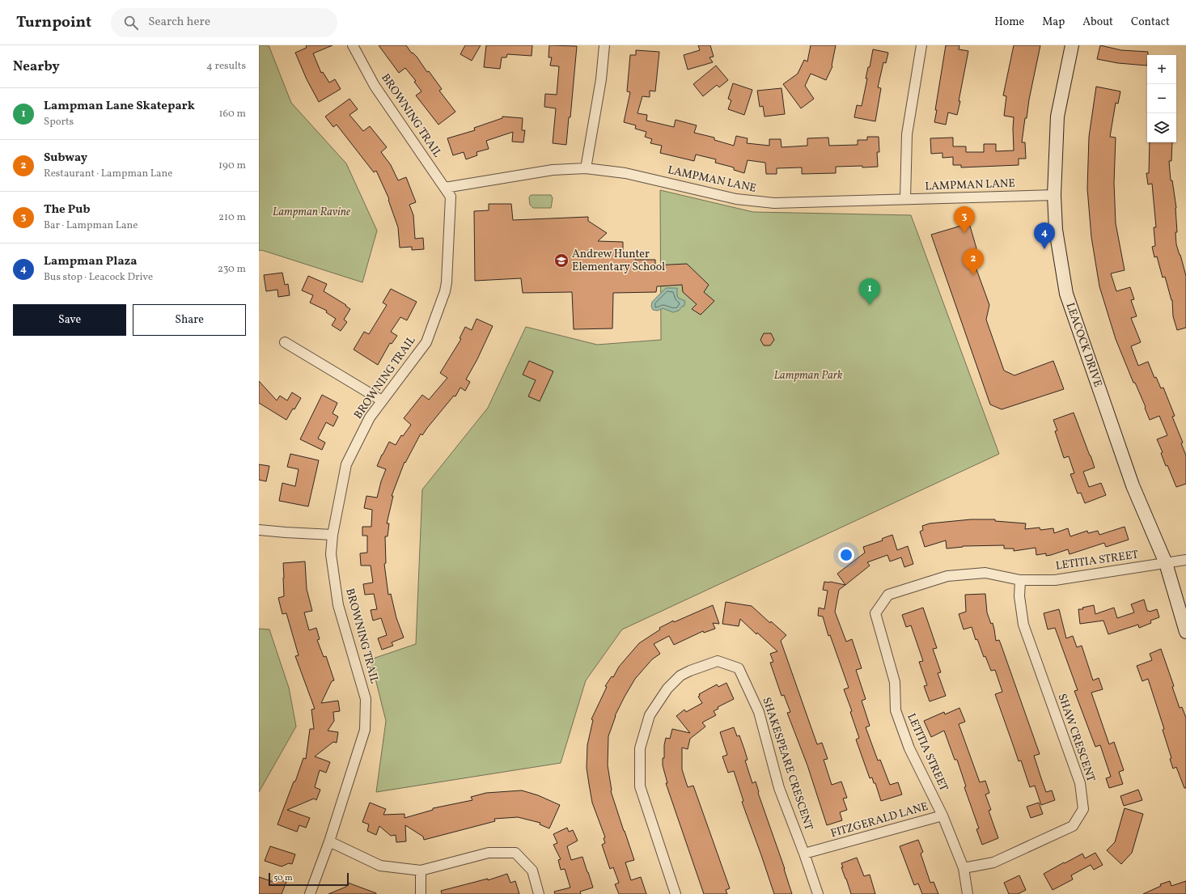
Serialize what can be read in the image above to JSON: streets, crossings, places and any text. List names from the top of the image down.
{
  "streets": {
    "street": [
      "BROWNING TRAIL",
      "LAMPMAN LANE",
      "LEACOCK DRIVE",
      "LETITIA STREET",
      "SHAW CRESCENT",
      "SHAKESPEARE CRESCENT",
      "FITZGERALD LANE"
    ]
  },
  "crossings": [
    ["BROWNING TRAIL", "LAMPMAN LANE"],
    ["LAMPMAN LANE", "LEACOCK DRIVE"],
    ["LEACOCK DRIVE", "LETITIA STREET"],
    ["LETITIA STREET", "SHAW CRESCENT"],
    ["LETITIA STREET", "FITZGERALD LANE"],
    ["SHAKESPEARE CRESCENT", "FITZGERALD LANE"]
  ],
  "parks": ["Lampman Ravine", "Lampman Park"],
  "places": {
    "school or university": ["Andrew Hunter Elementary School"]
  },
  "scale_bar": "50 m",
  "page": {
    "header": "Turnpoint",
    "search": "Search here",
    "nav": [
      "Home",
      "Map",
      "About",
      "Contact"
    ],
    "heading": ["Nearby", "4 results"],
    "map_buttons": ["+", "−"],
    "list": [
      {
        "mark": "1",
        "name": "Lampman Lane Skatepark",
        "note": "Sports",
        "value": "160 m"
      },
      {
        "mark": "2",
        "name": "Subway",
        "note": "Restaurant · Lampman Lane",
        "value": "190 m"
      },
      {
        "mark": "3",
        "name": "The Pub",
        "note": "Bar · Lampman Lane",
        "value": "210 m"
      },
      {
        "mark": "4",
        "name": "Lampman Plaza",
        "note": "Bus stop · Leacock Drive",
        "value": "230 m"
      }
    ],
    "pins": [
      "3",
      "4",
      "2",
      "1"
    ],
    "buttons": ["Save", "Share"],
    "scale": "50 m"
  }
}
